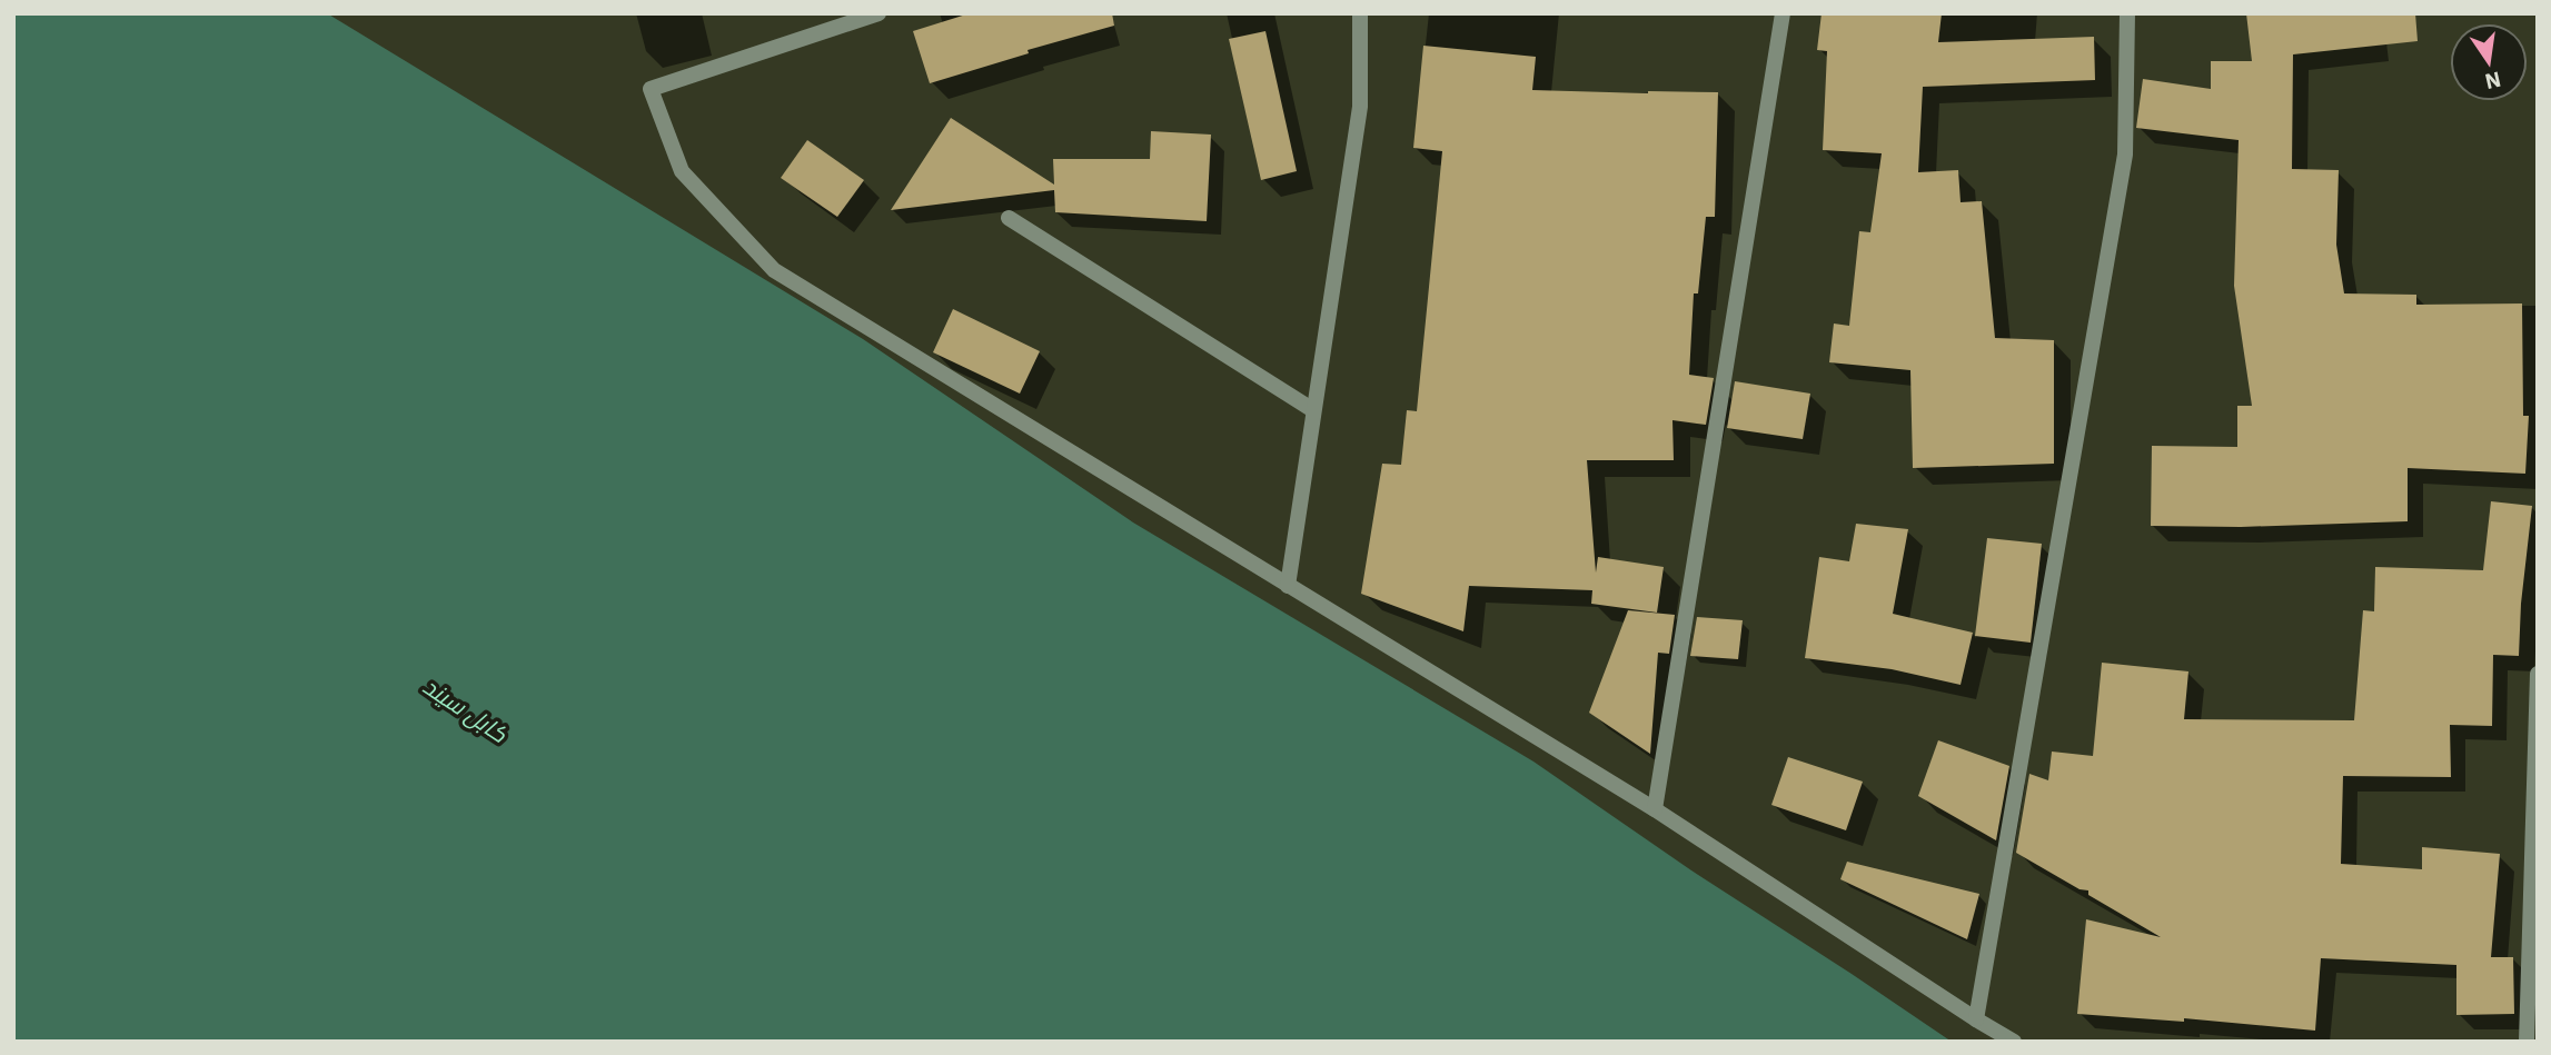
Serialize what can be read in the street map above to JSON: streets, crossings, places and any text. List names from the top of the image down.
{
  "water": ["کابل سيند"],
  "north": "bottom"
}
